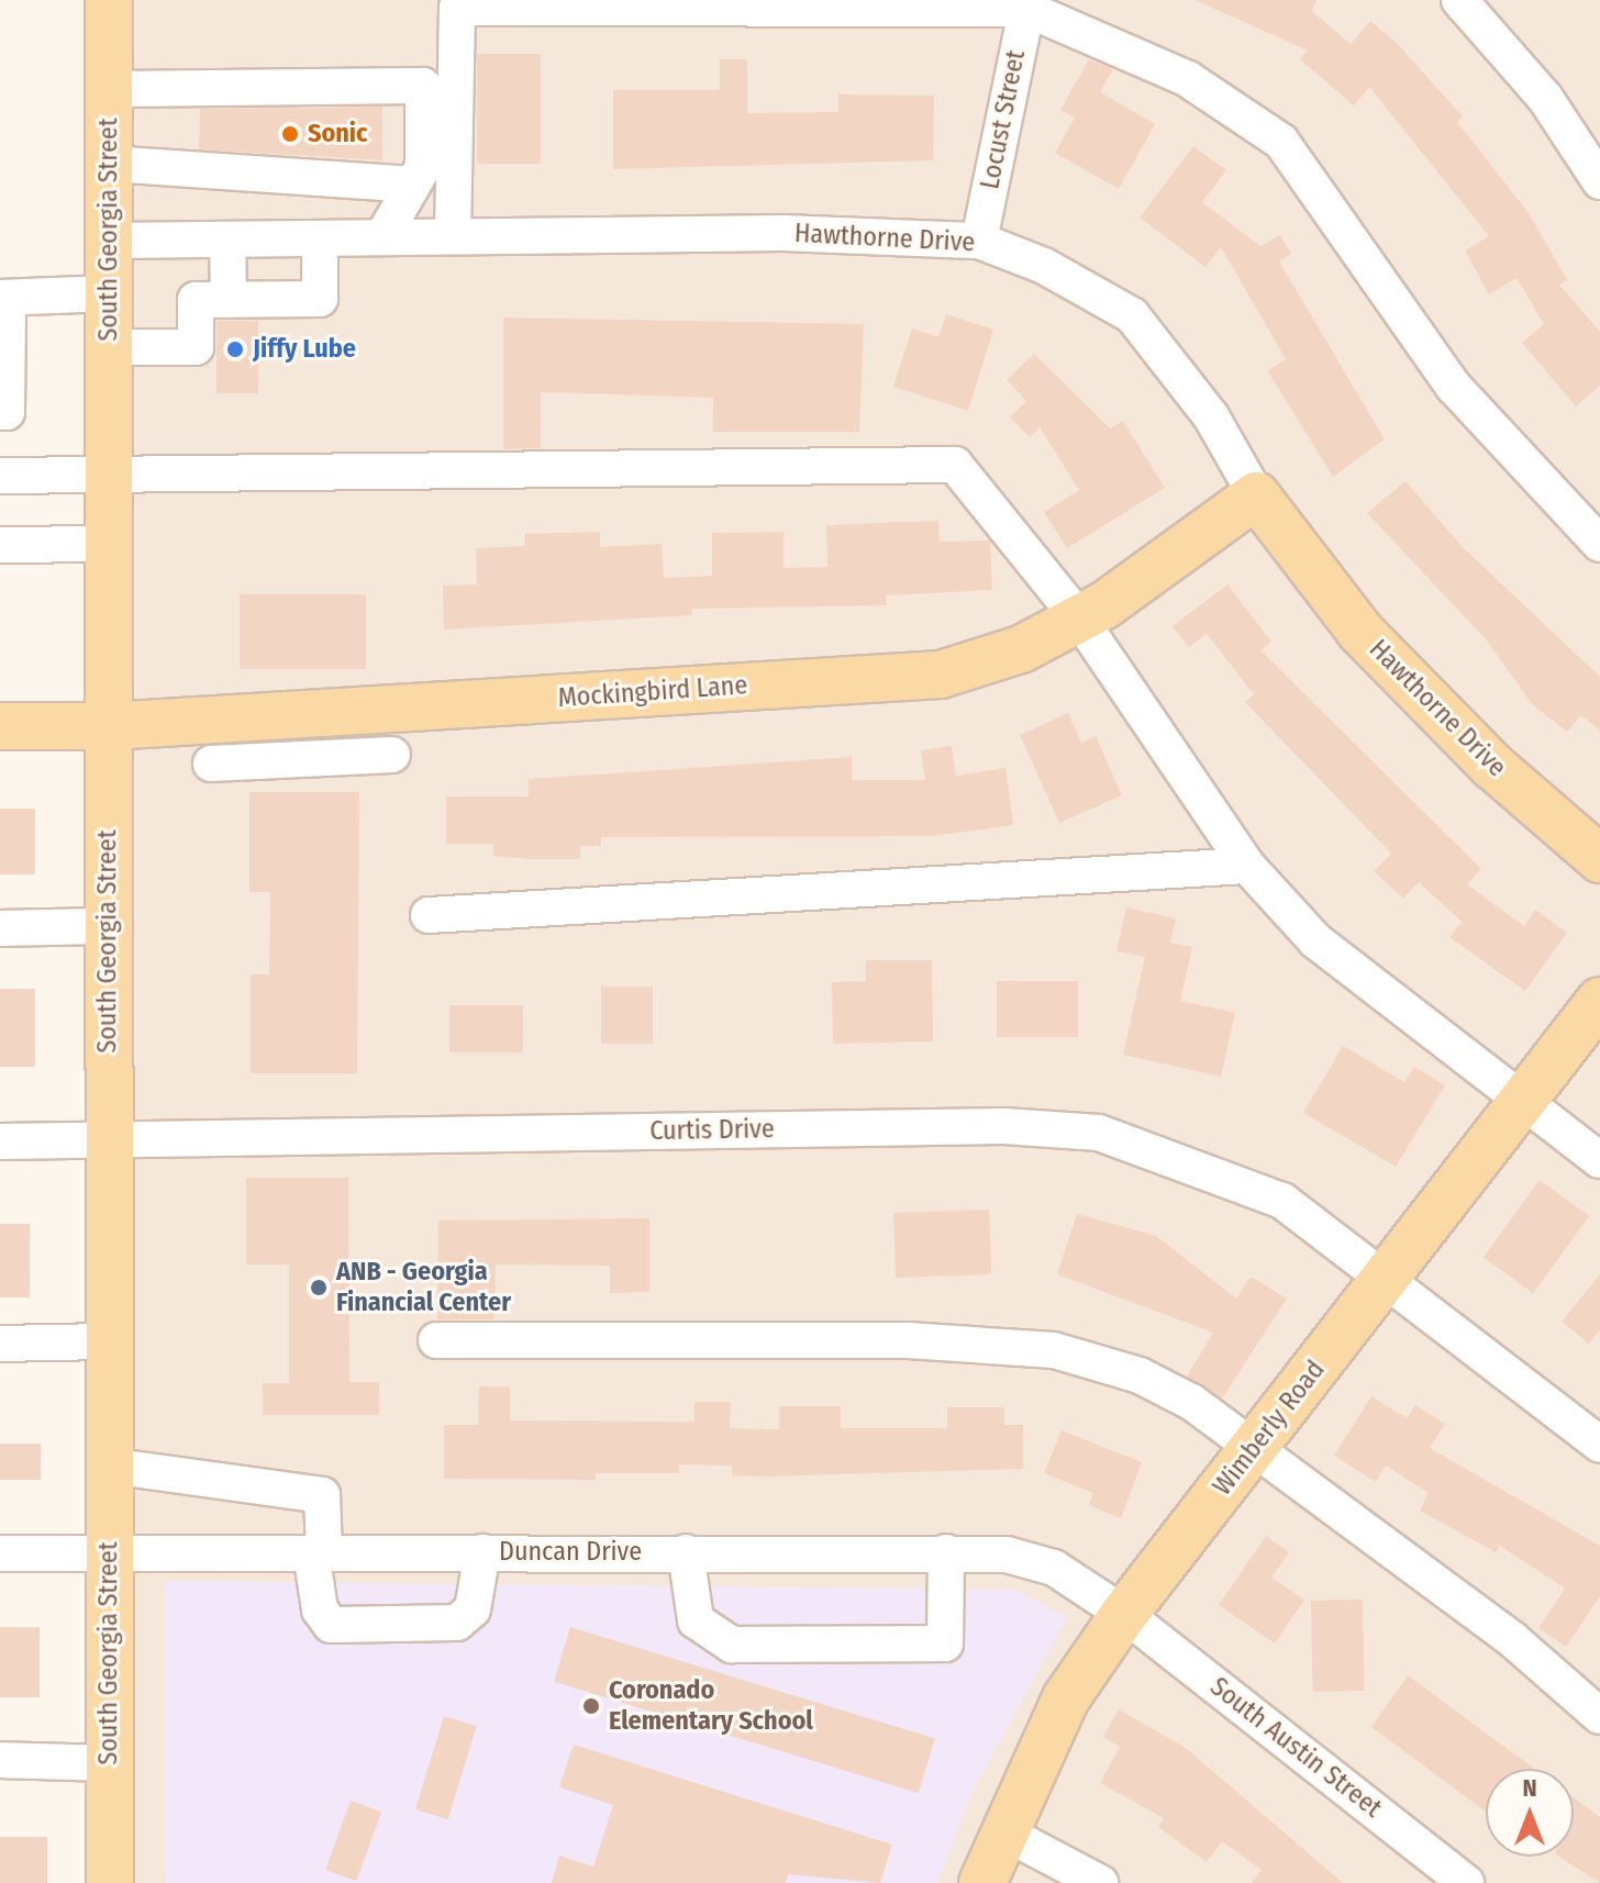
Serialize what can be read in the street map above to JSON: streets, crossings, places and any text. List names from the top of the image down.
{
  "streets": {
    "main road": [
      "South Georgia Street",
      "Hawthorne Drive",
      "Mockingbird Lane",
      "Wimberly Road"
    ],
    "street": [
      "Locust Street",
      "Curtis Drive",
      "Duncan Drive",
      "South Austin Street"
    ]
  },
  "crossings": [
    ["Locust Street", "Hawthorne Drive"],
    ["South Georgia Street", "Hawthorne Drive"],
    ["South Georgia Street", "Mockingbird Lane"],
    ["South Georgia Street", "Curtis Drive"],
    ["South Georgia Street", "Duncan Drive"],
    ["Hawthorne Drive", "Mockingbird Lane"],
    ["Curtis Drive", "Wimberly Road"],
    ["Wimberly Road", "Duncan Drive"],
    ["Wimberly Road", "South Austin Street"],
    ["Duncan Drive", "South Austin Street"]
  ],
  "places": [
    "Sonic",
    "Jiffy Lube",
    "ANB - Georgia Financial Center",
    "Coronado Elementary School"
  ],
  "north": "top"
}
